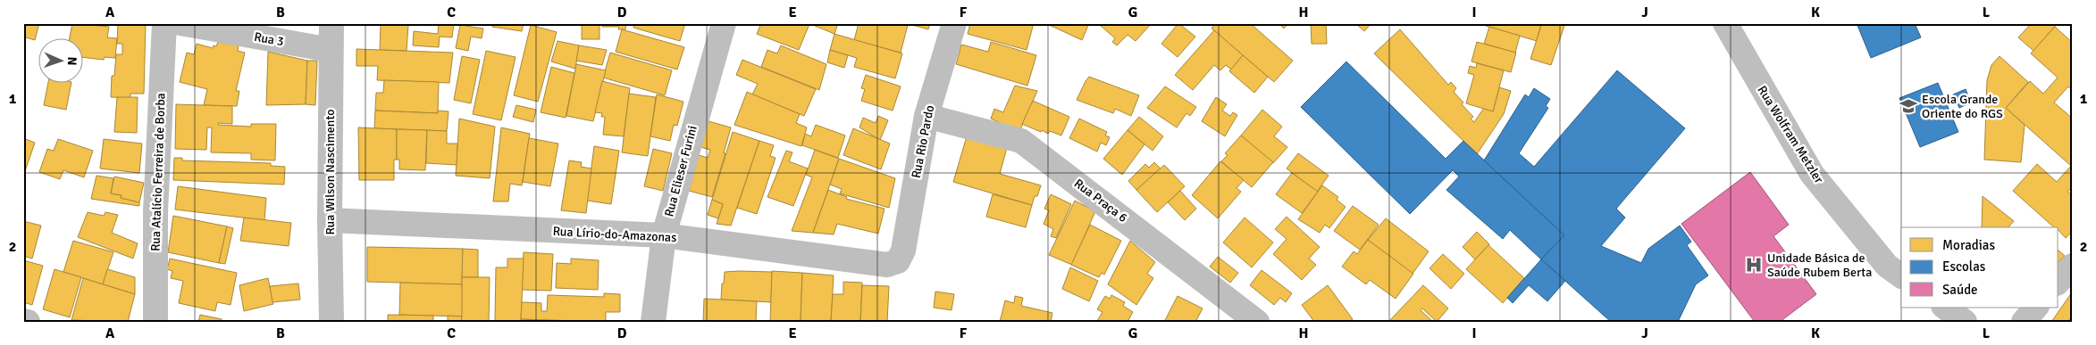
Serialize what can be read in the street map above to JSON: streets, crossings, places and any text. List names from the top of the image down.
{
  "streets": {
    "street": [
      "Rua 3",
      "Rua Wolfram Metzler",
      "Rua Rio Pardo",
      "Rua Elieser Furini",
      "Rua Atalício Ferreira de Borba",
      "Rua Wilson Nascimento",
      "Rua Praça 6",
      "Rua Lírio-do-Amazonas"
    ]
  },
  "crossings": [
    ["Rua 3", "Rua Wilson Nascimento"],
    ["Rua Rio Pardo", "Rua Praça 6"],
    ["Rua Rio Pardo", "Rua Lírio-do-Amazonas"],
    ["Rua Elieser Furini", "Rua Lírio-do-Amazonas"],
    ["Rua Wilson Nascimento", "Rua Lírio-do-Amazonas"]
  ],
  "places": {
    "school or university": ["Escola Grande Oriente do RGS"],
    "hospital": ["Unidade Básica de Saúde Rubem Berta"]
  },
  "legend": ["Moradias", "Escolas", "Saúde"],
  "north": "right",
  "grid": {
    "columns": [
      "A",
      "B",
      "C",
      "D",
      "E",
      "F",
      "G",
      "H",
      "I",
      "J",
      "K",
      "L"
    ],
    "rows": ["1", "2"]
  }
}
